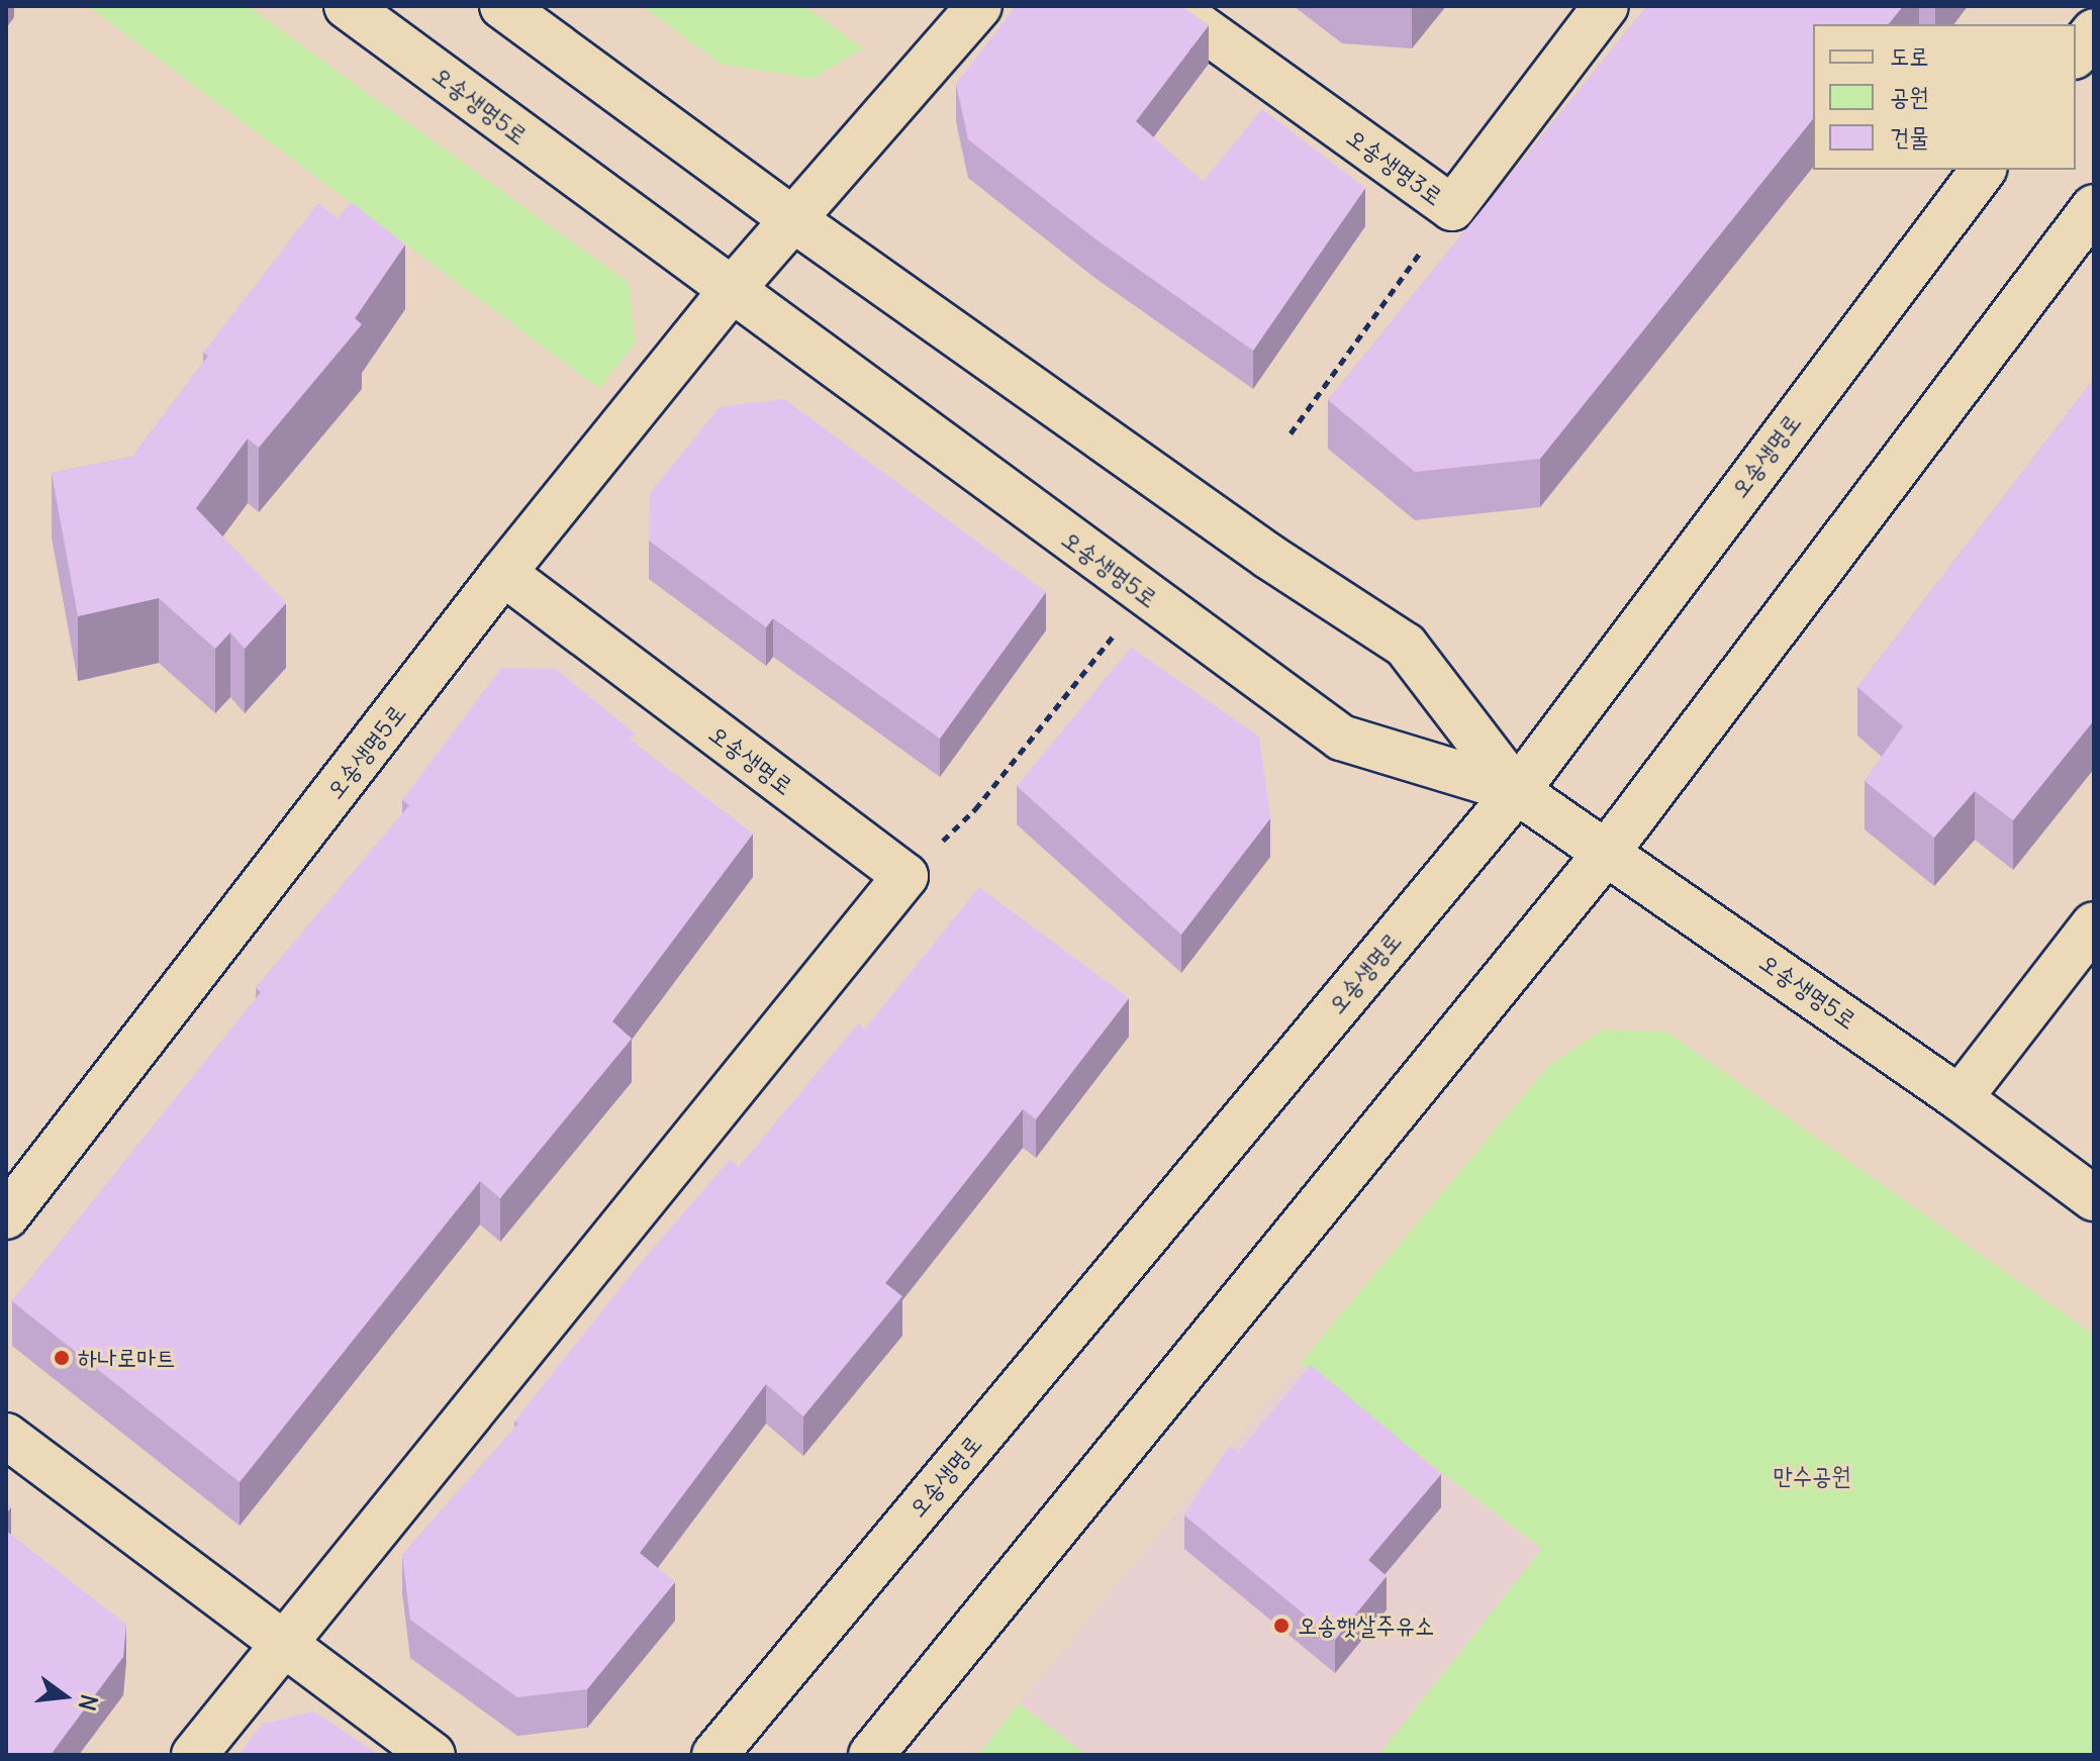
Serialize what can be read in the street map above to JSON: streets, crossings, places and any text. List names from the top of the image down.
{
  "streets": {
    "street": ["오송생명5로", "오송생명3로", "오송생명로"]
  },
  "crossings": [
    ["오송생명5로", "오송생명로"]
  ],
  "parks": ["만수공원"],
  "places": ["하나로마트", "오송햇살주유소"],
  "legend": ["도로", "공원", "건물"],
  "north": "right"
}
